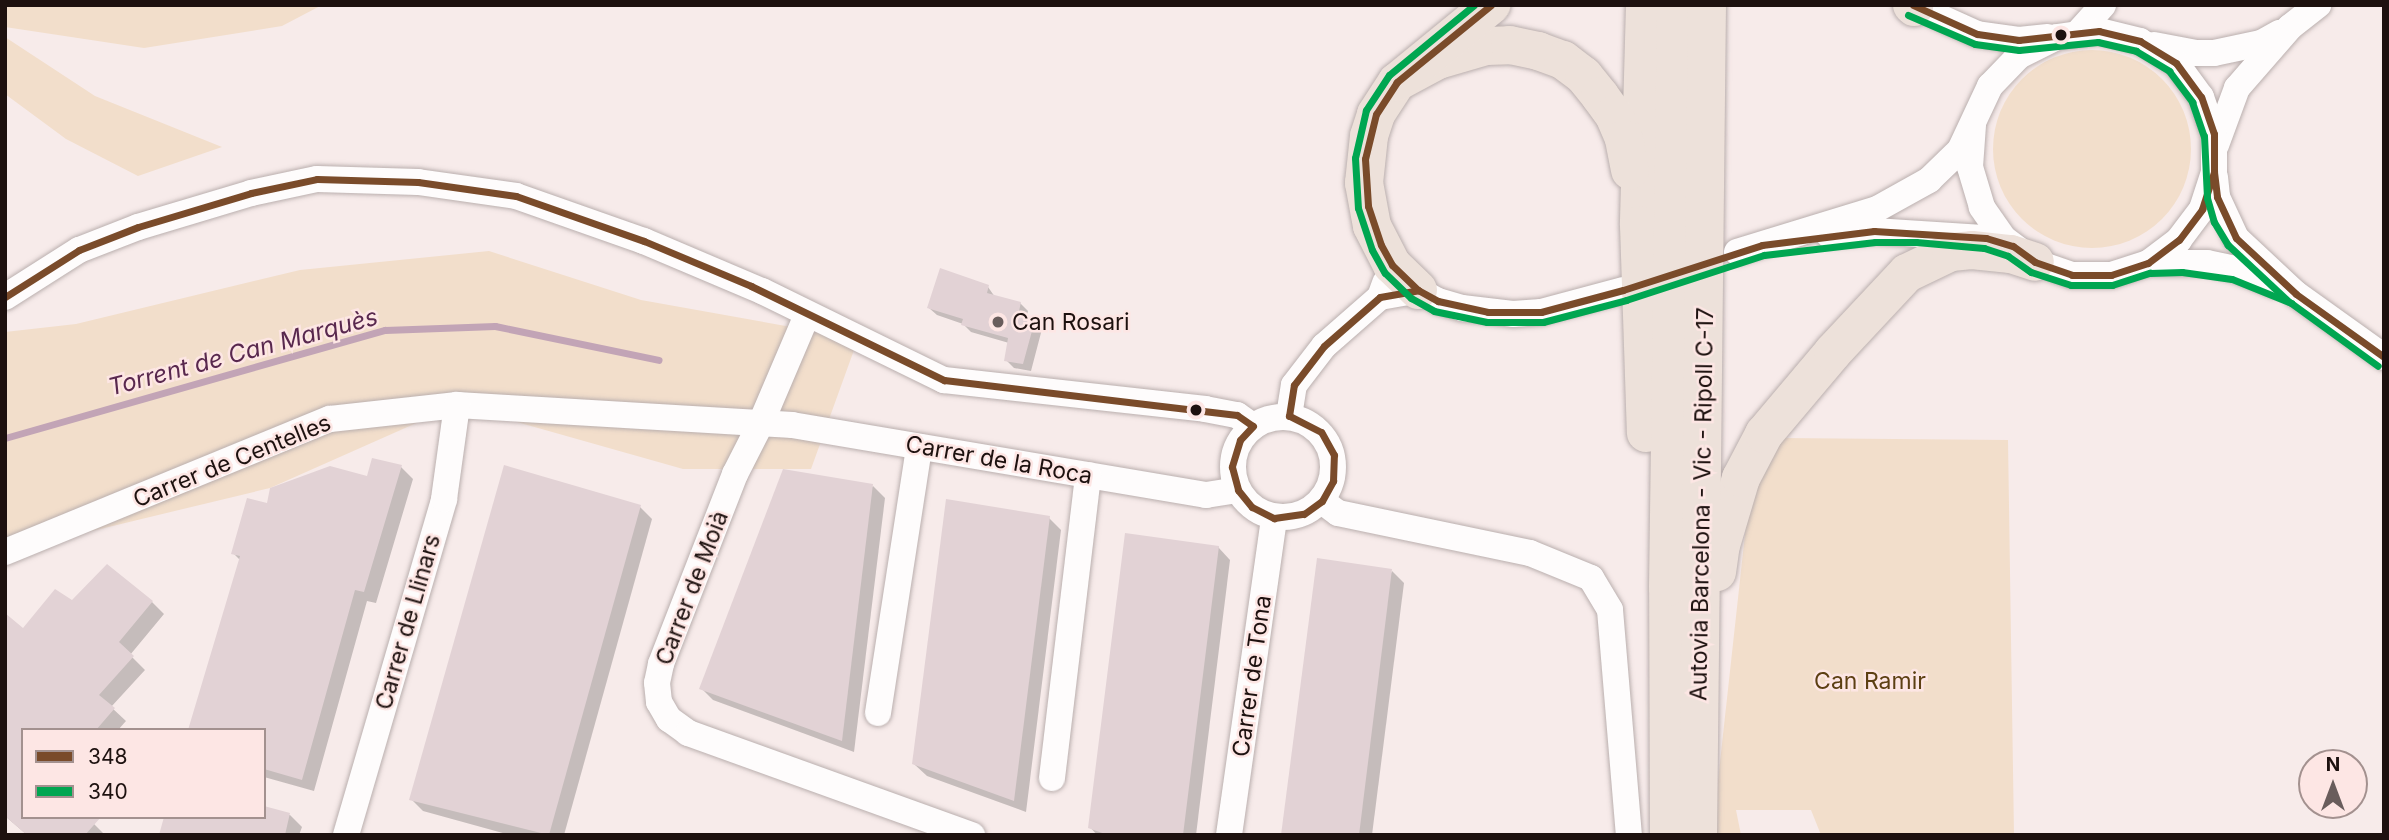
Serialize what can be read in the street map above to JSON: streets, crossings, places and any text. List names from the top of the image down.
{
  "streets": {
    "highway": ["Autovia Barcelona - Vic - Ripoll C-17"],
    "street": [
      "Carrer de la Roca",
      "Carrer de Centelles",
      "Carrer de Moià",
      "Carrer de Llinars",
      "Carrer de Tona"
    ]
  },
  "crossings": [
    ["Carrer de la Roca", "Carrer de Centelles"],
    ["Carrer de la Roca", "Carrer de Moià"],
    ["Carrer de la Roca", "Carrer de Tona"],
    ["Carrer de Centelles", "Carrer de Moià"],
    ["Carrer de Centelles", "Carrer de Llinars"]
  ],
  "water": ["Torrent de Can Marquès"],
  "parks": ["Can Ramir"],
  "places": ["Can Rosari"],
  "lines": ["transit line 348", "transit line 340"],
  "legend": ["348", "340"],
  "north": "top"
}
